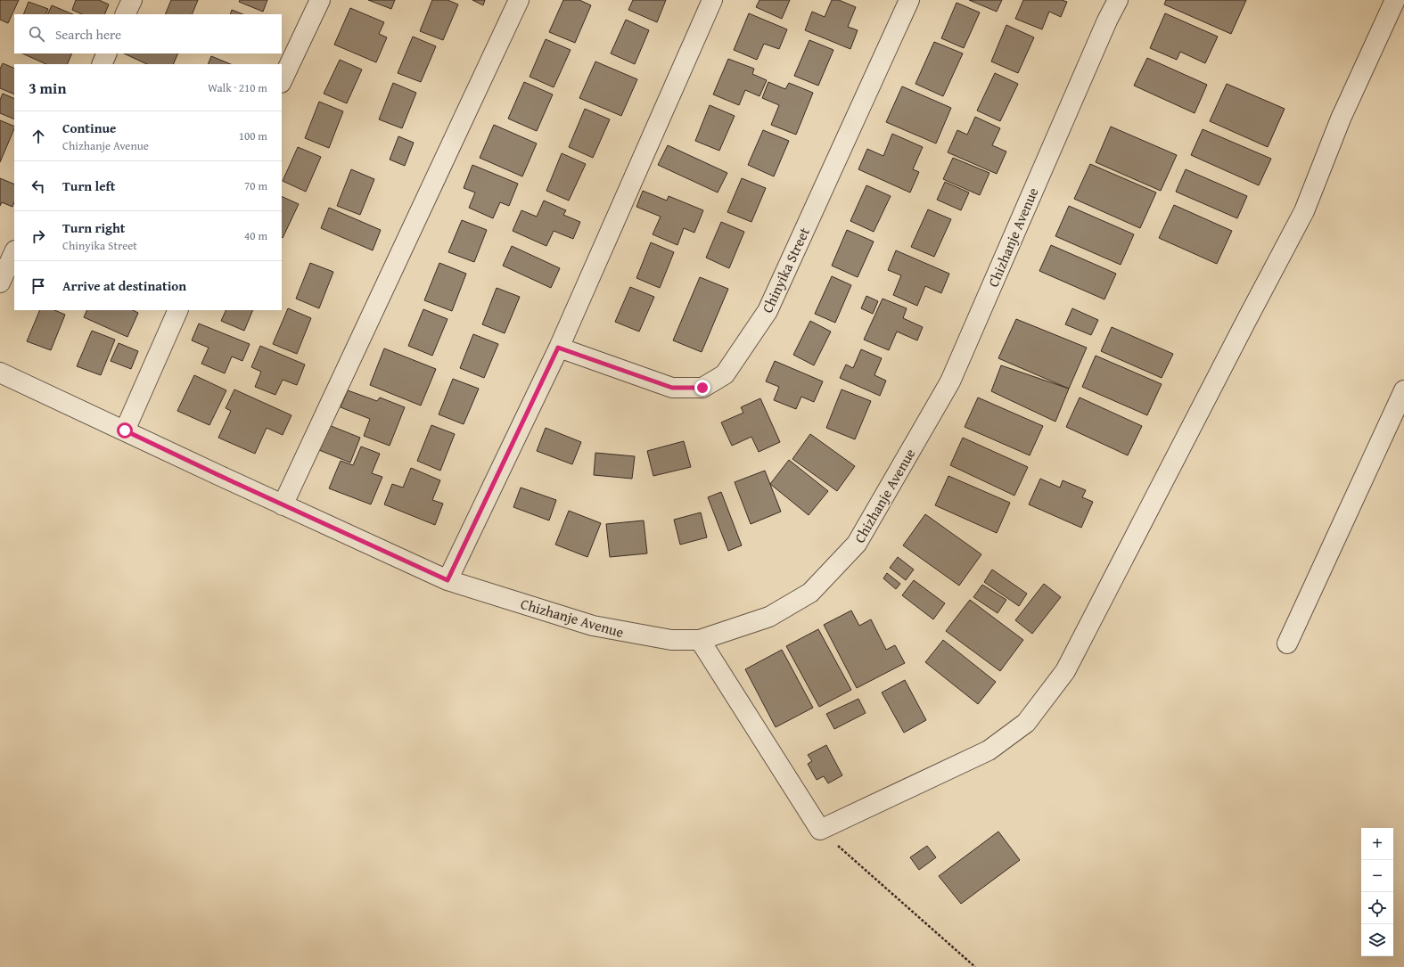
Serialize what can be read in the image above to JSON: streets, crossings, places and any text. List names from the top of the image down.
{
  "streets": {
    "street": ["Chizhanje Avenue", "Chinyika Street"]
  },
  "page": {
    "search": "Search here",
    "heading": ["3 min", "Walk · 210 m"],
    "list": [
      ["Continue", "Chizhanje Avenue", "100 m"],
      ["Turn left", "70 m"],
      ["Turn right", "Chinyika Street", "40 m"],
      "Arrive at destination"
    ],
    "map_buttons": ["+", "−"]
  }
}
